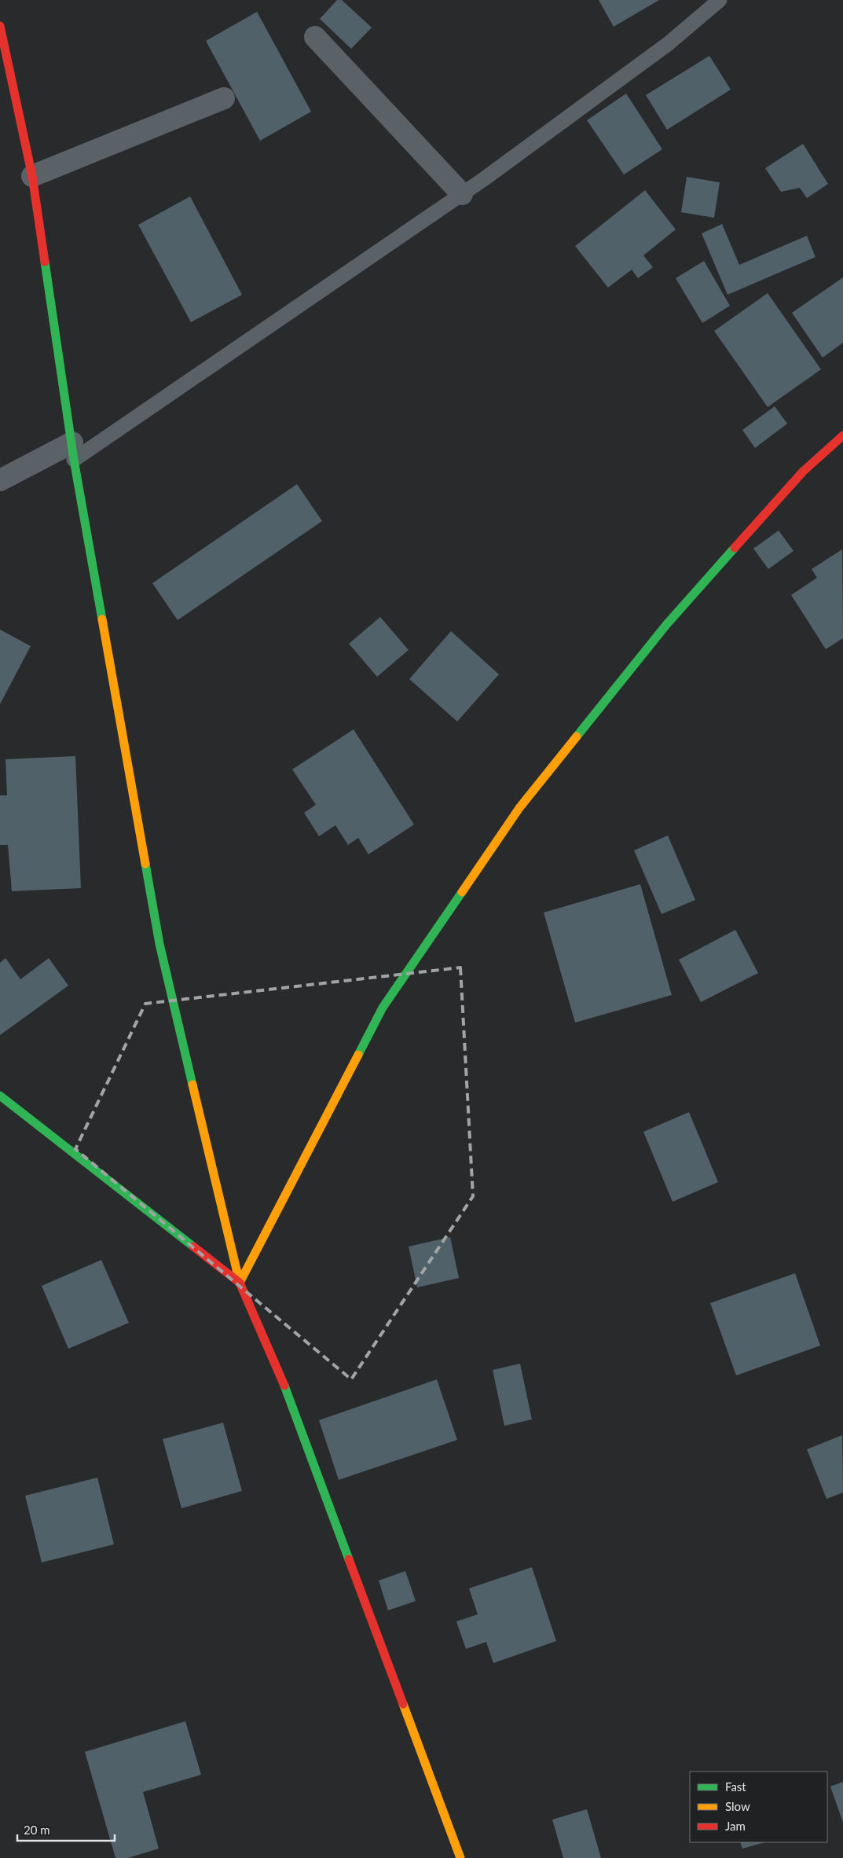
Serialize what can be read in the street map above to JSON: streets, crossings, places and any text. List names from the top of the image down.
{
  "legend": ["Fast", "Slow", "Jam"],
  "scale_bar": "20 m"
}
